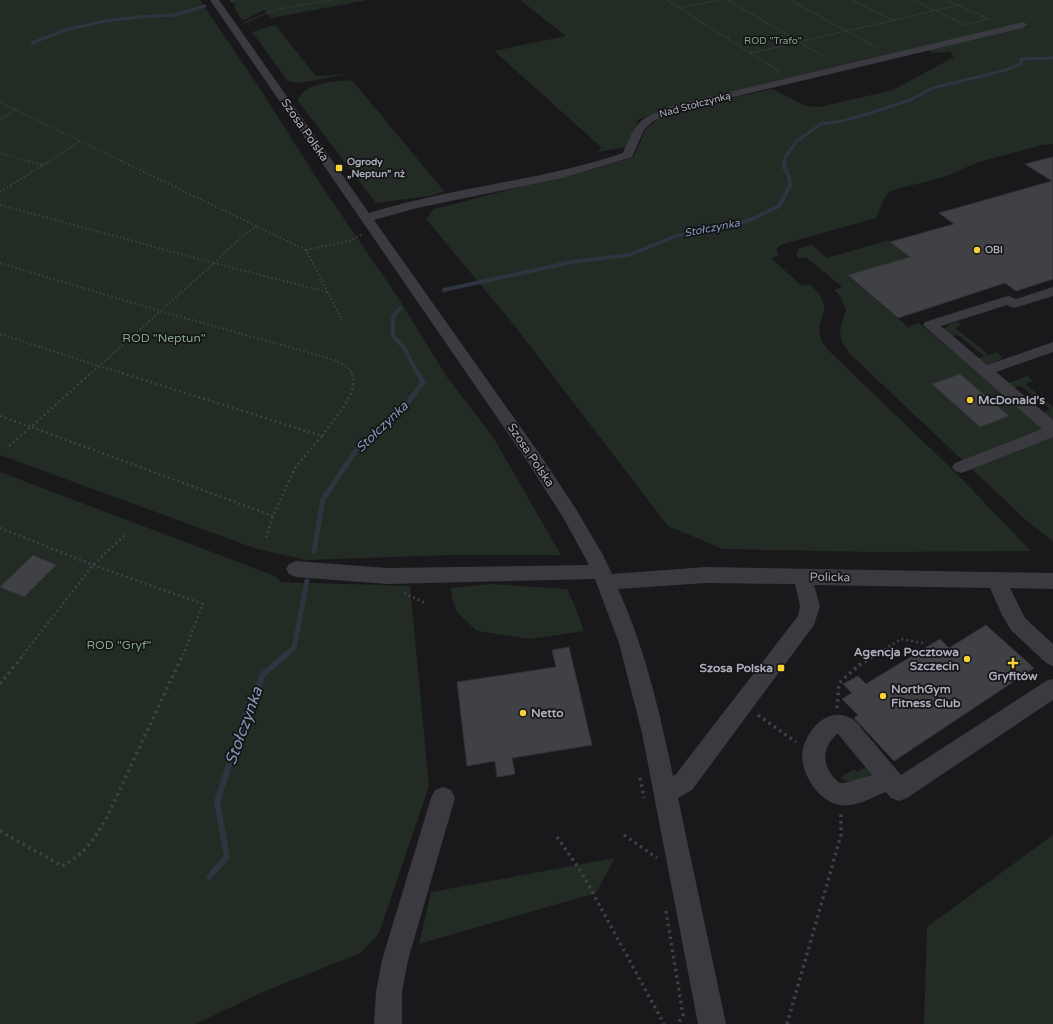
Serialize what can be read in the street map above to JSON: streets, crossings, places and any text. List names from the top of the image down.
{
  "streets": {
    "street": ["Nad Stołczynką", "Szosa Polska", "Policka"]
  },
  "crossings": [
    ["Nad Stołczynką", "Szosa Polska"],
    ["Szosa Polska", "Policka"]
  ],
  "water": ["Stołczynka"],
  "parks": ["ROD \"Trafo\"", "ROD \"Neptun\"", "ROD \"Gryf\""],
  "places": {
    "transit": ["Ogrody „Neptun” nż", "Szosa Polska"],
    "other": [
      "OBI",
      "McDonald's",
      "Agencja Pocztowa Szczecin",
      "NorthGym Fitness Club",
      "Netto"
    ],
    "health": ["Gryfitów"]
  }
}
